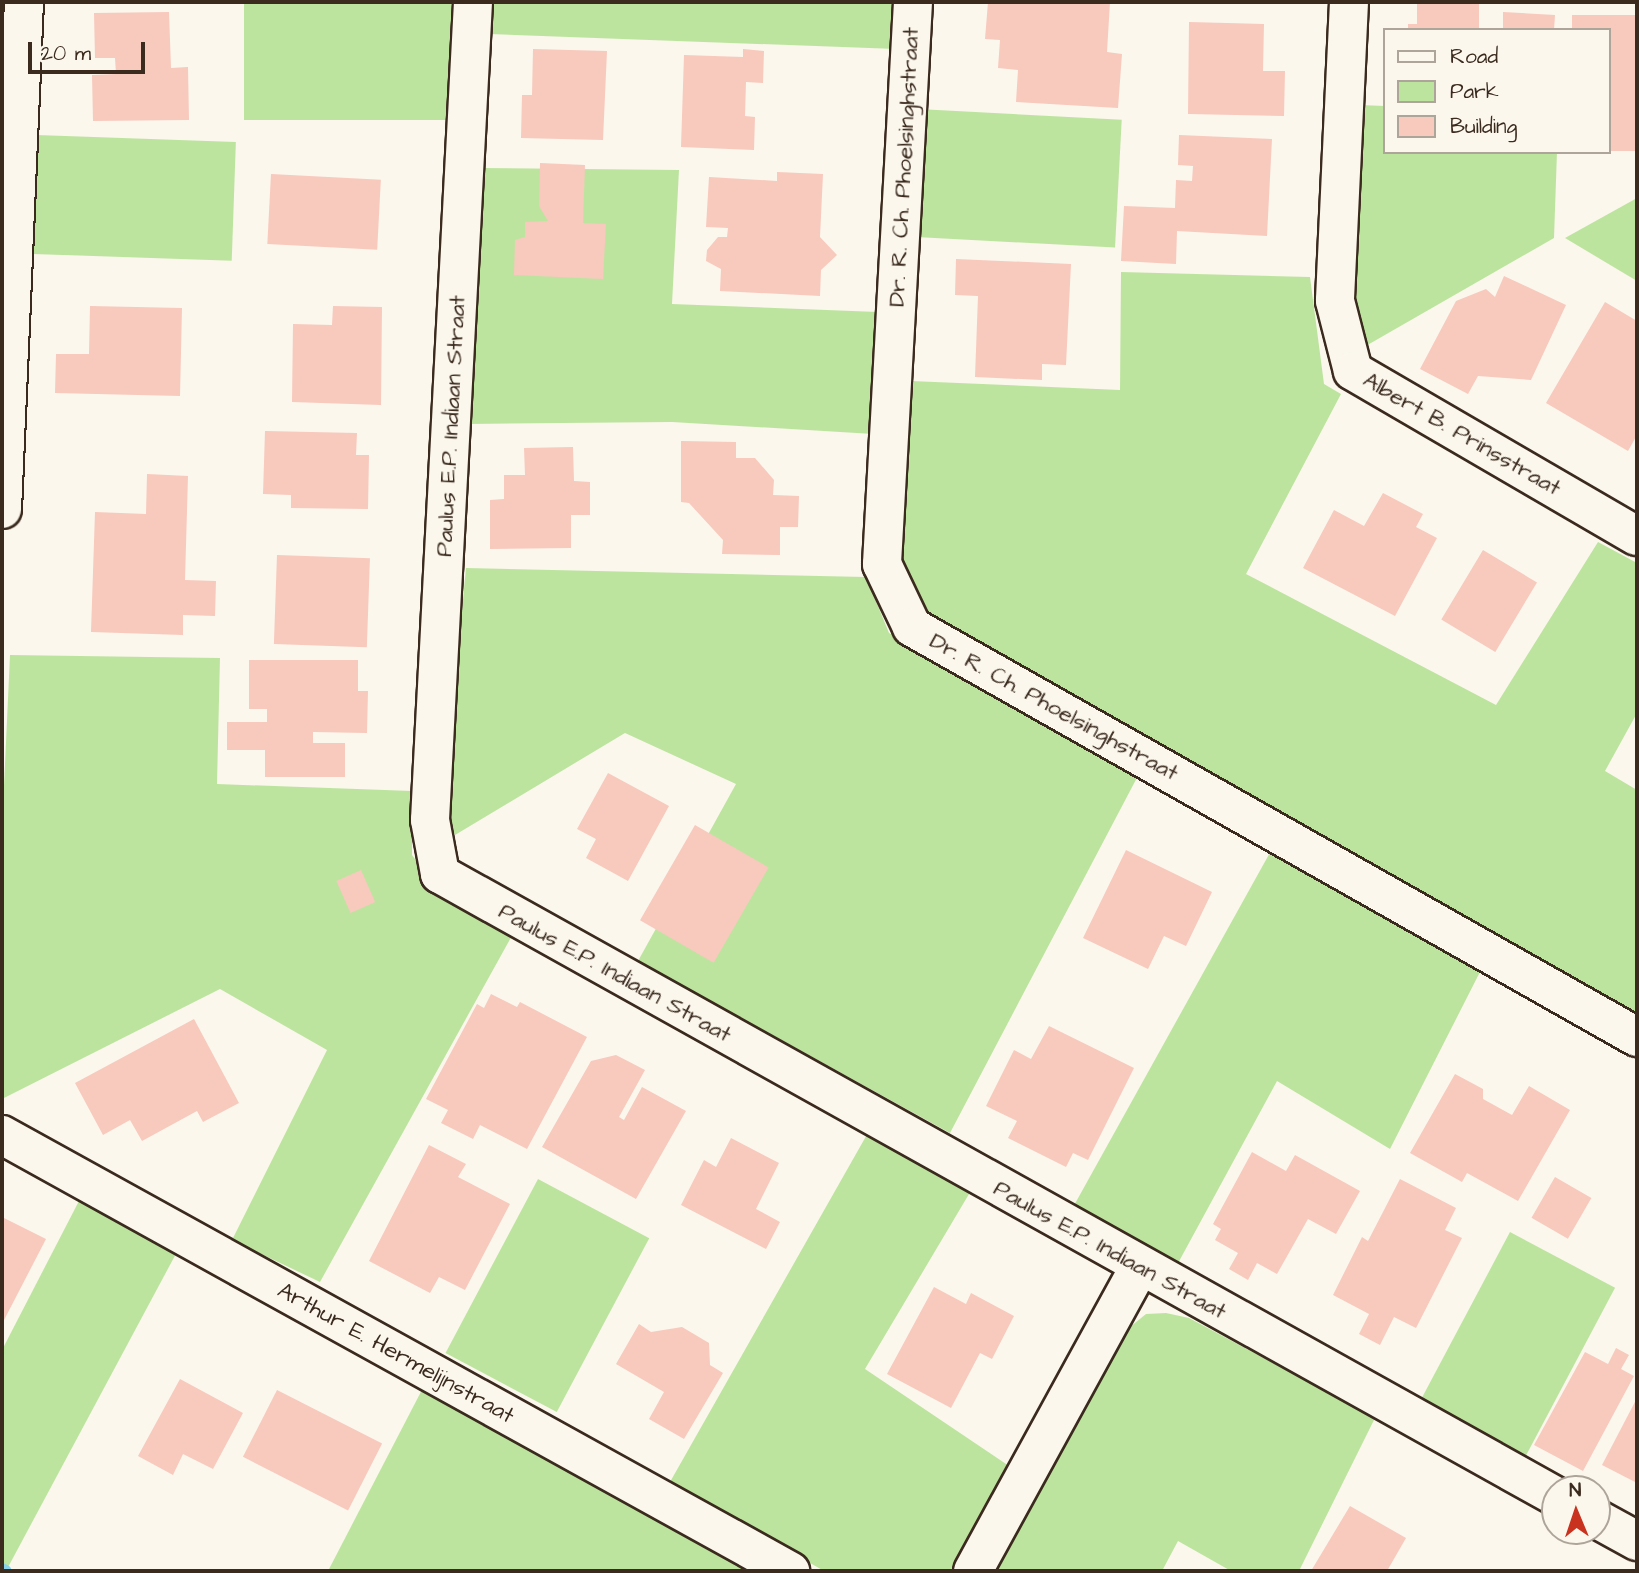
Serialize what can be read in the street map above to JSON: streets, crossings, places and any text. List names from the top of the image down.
{
  "streets": {
    "street": [
      "Dr. R. Ch. Phoelsinghstraat",
      "Paulus E.P. Indiaan Straat",
      "Albert B. Prinsstraat",
      "Arthur E. Hermelijnstraat"
    ]
  },
  "legend": ["Road", "Park", "Building"],
  "scale_bar": "20 m",
  "north": "top"
}
